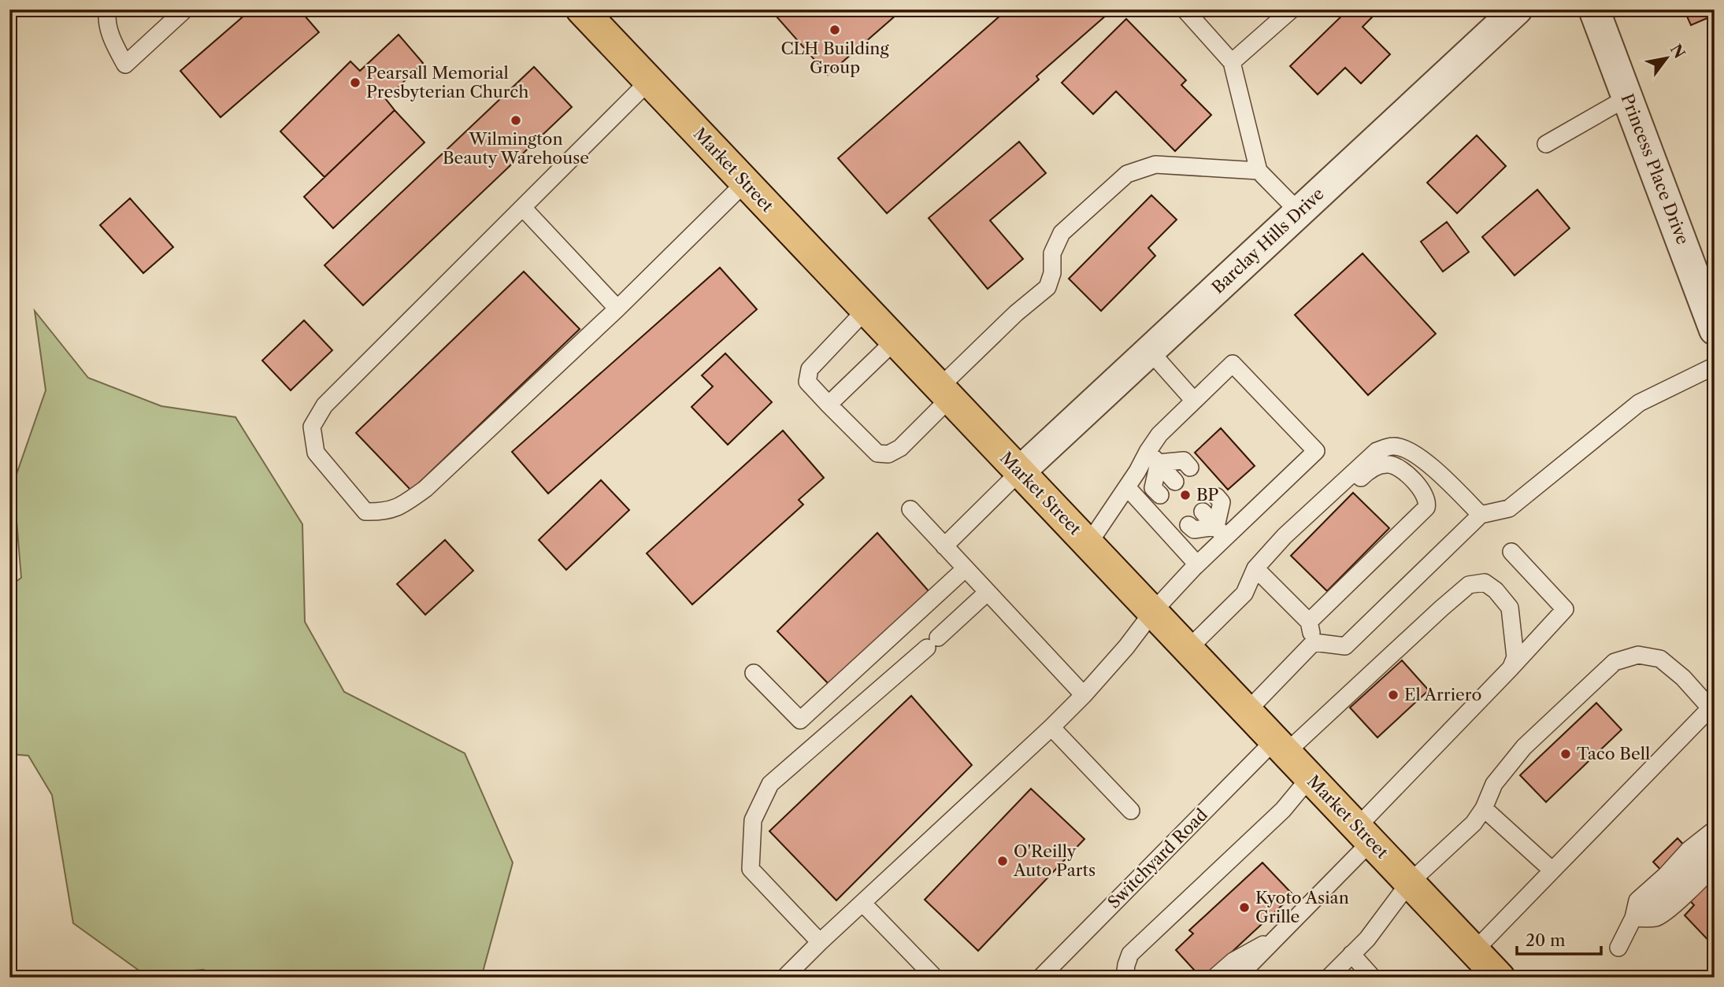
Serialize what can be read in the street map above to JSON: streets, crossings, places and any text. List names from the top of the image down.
{
  "streets": {
    "main road": ["Market Street"],
    "street": ["Princess Place Drive", "Barclay Hills Drive"],
    "lane": ["Switchyard Road"]
  },
  "crossings": [
    ["Market Street", "Barclay Hills Drive"],
    ["Market Street", "Switchyard Road"]
  ],
  "places": [
    "CLH Building Group",
    "Pearsall Memorial Presbyterian Church",
    "Wilmington Beauty Warehouse",
    "BP",
    "El Arriero",
    "Taco Bell",
    "O'Reilly Auto Parts",
    "Kyoto Asian Grille"
  ],
  "scale_bar": "20 m",
  "north": "top right"
}
